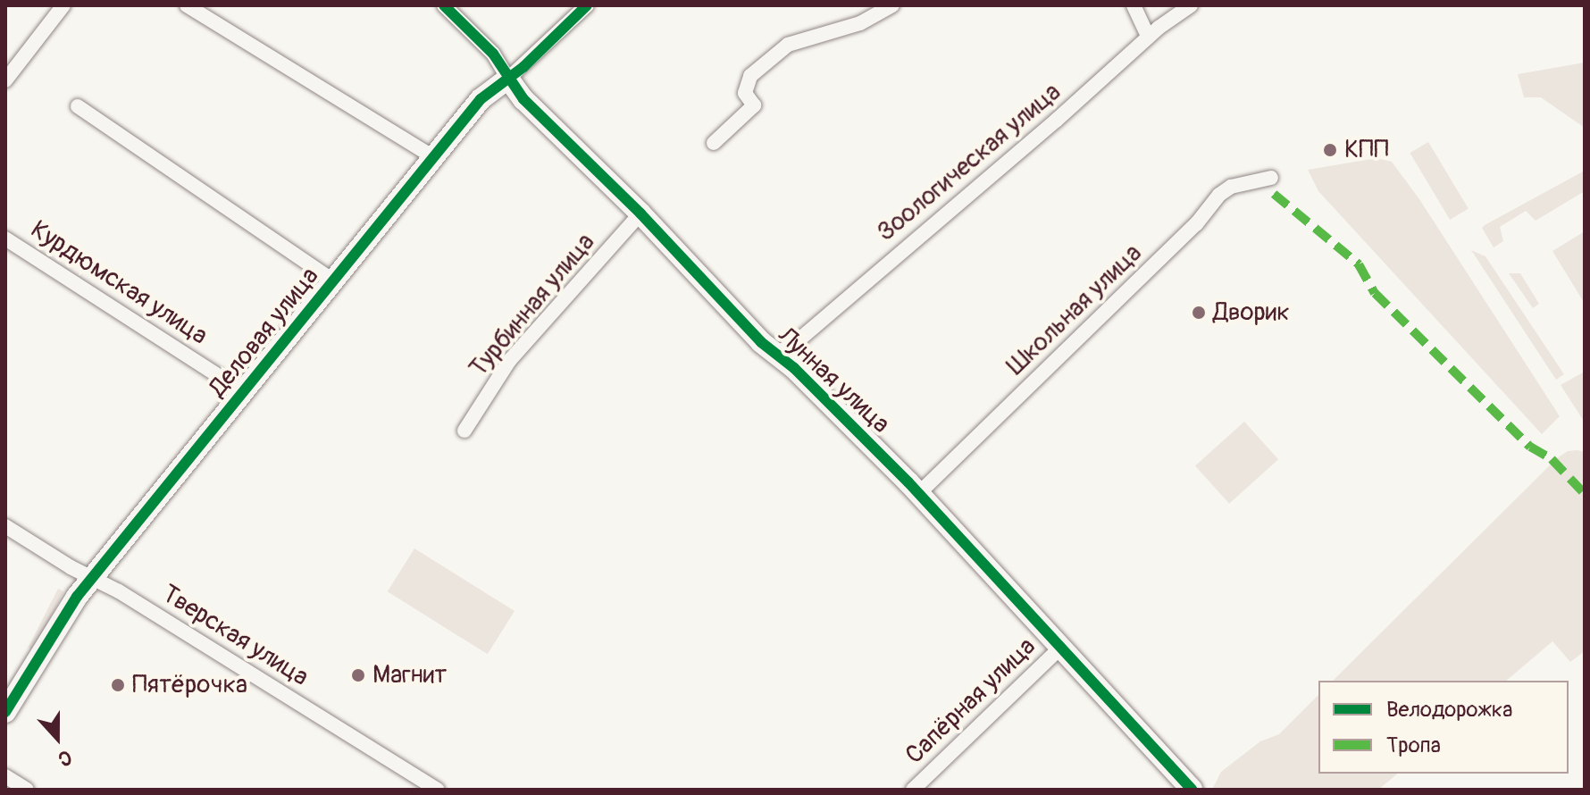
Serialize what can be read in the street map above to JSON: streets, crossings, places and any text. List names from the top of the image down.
{
  "streets": {
    "street": [
      "Зоологическая улица",
      "Курдюмская улица",
      "Турбинная улица",
      "Школьная улица",
      "Деловая улица",
      "Лунная улица",
      "Тверская улица",
      "Сапёрная улица"
    ]
  },
  "crossings": [
    ["Зоологическая улица", "Лунная улица"],
    ["Курдюмская улица", "Деловая улица"],
    ["Турбинная улица", "Лунная улица"],
    ["Школьная улица", "Лунная улица"],
    ["Деловая улица", "Лунная улица"],
    ["Деловая улица", "Тверская улица"],
    ["Лунная улица", "Сапёрная улица"]
  ],
  "places": [
    "КПП",
    "Дворик",
    "Магнит",
    "Пятёрочка"
  ],
  "legend": ["Велодорожка", "Тропа"],
  "north": "bottom"
}
